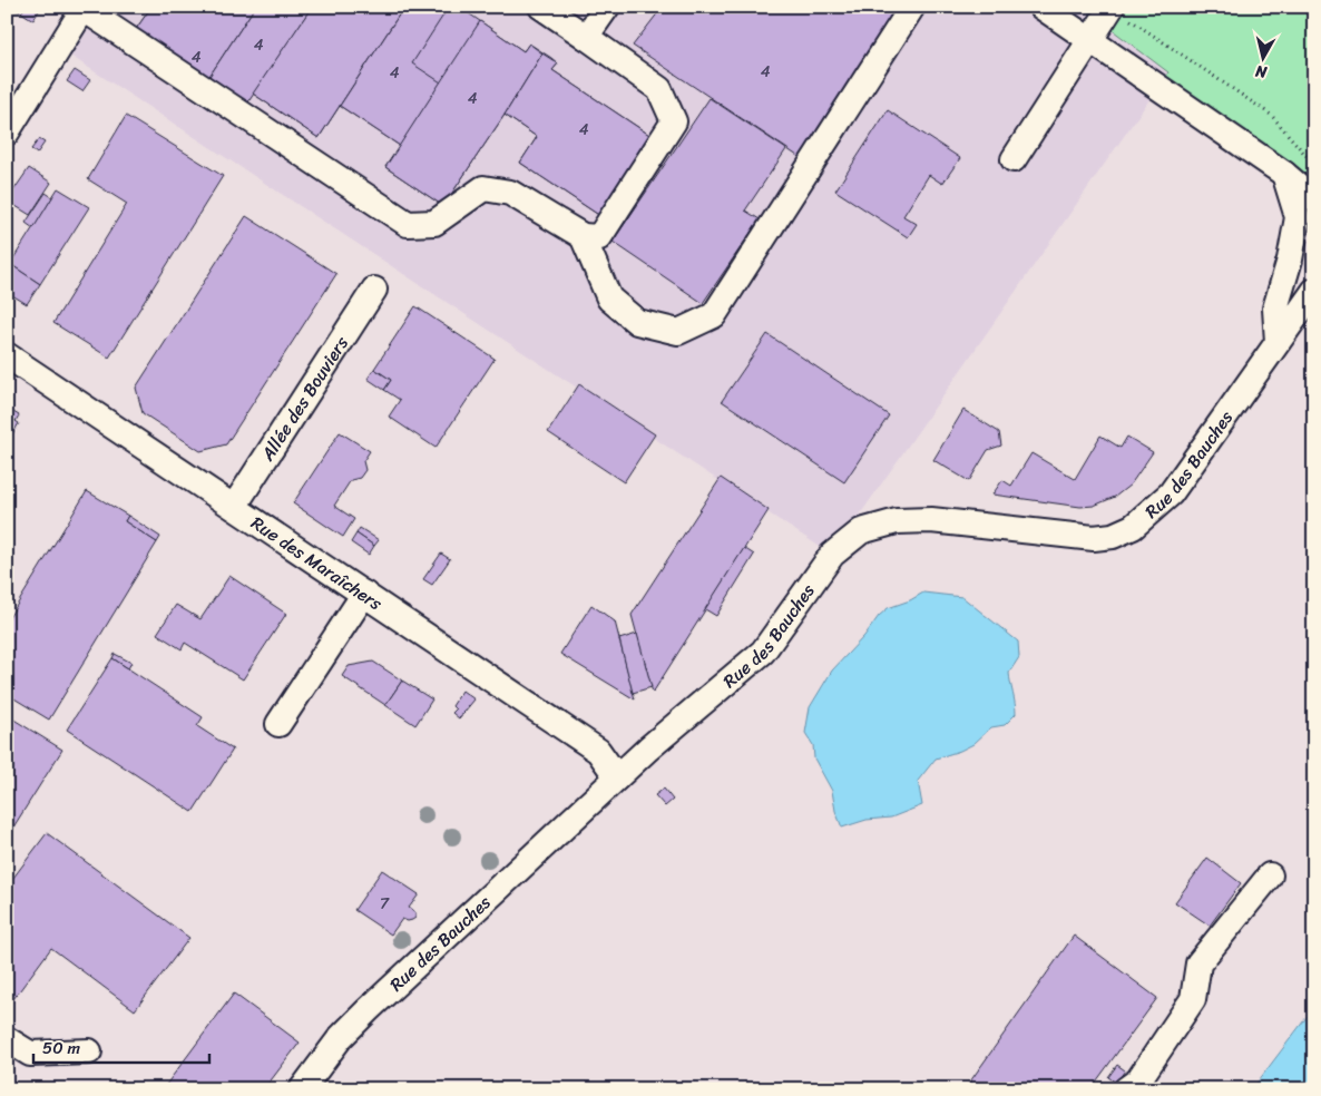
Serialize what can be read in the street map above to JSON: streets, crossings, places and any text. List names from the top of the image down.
{
  "streets": {
    "street": ["Allée des Bouviers", "Rue des Bauches", "Rue des Maraîchers"]
  },
  "crossings": [
    ["Allée des Bouviers", "Rue des Maraîchers"],
    ["Rue des Bauches", "Rue des Maraîchers"]
  ],
  "house_numbers": [
    "4",
    "4",
    "4",
    "4",
    "4",
    "4",
    "7"
  ],
  "scale_bar": "50 m",
  "north": "bottom"
}
